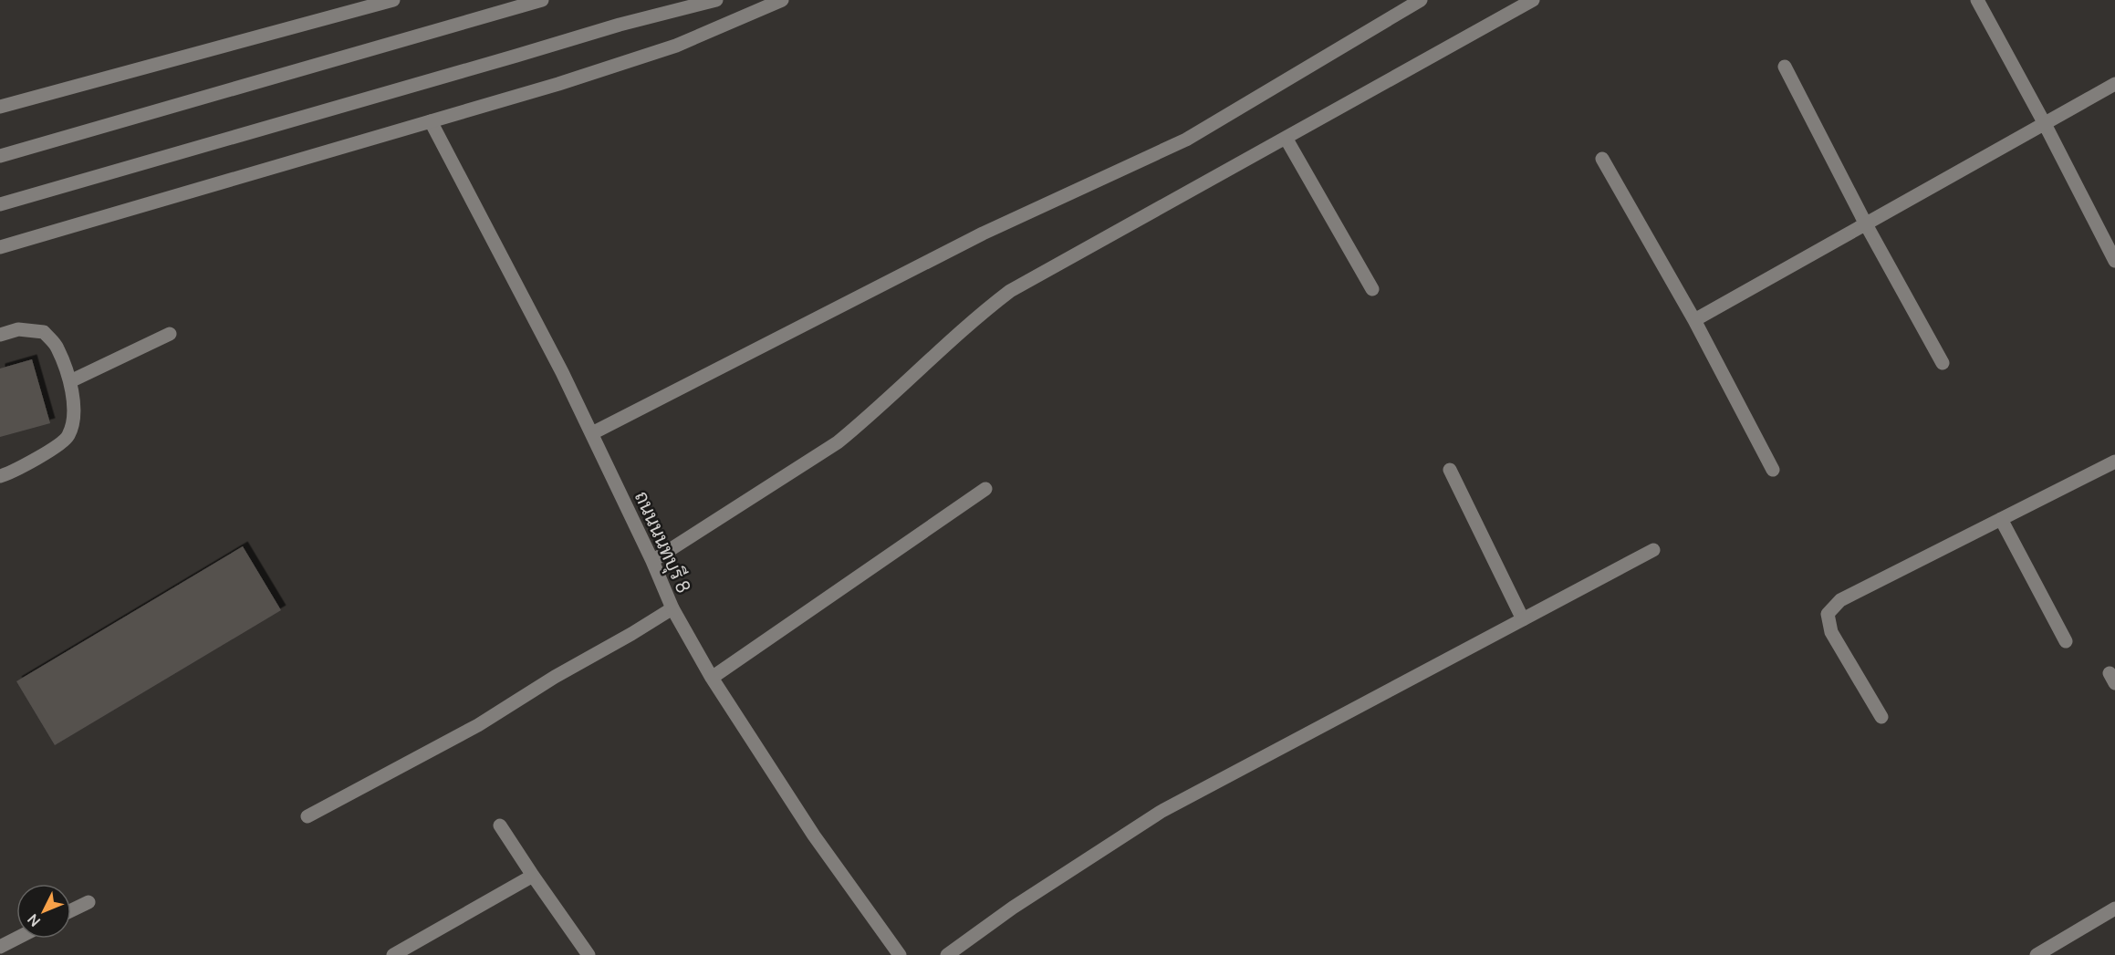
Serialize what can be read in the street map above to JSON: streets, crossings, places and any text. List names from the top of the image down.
{
  "streets": {
    "street": ["ถนนนนทบุรี 8"]
  },
  "north": "bottom left"
}
